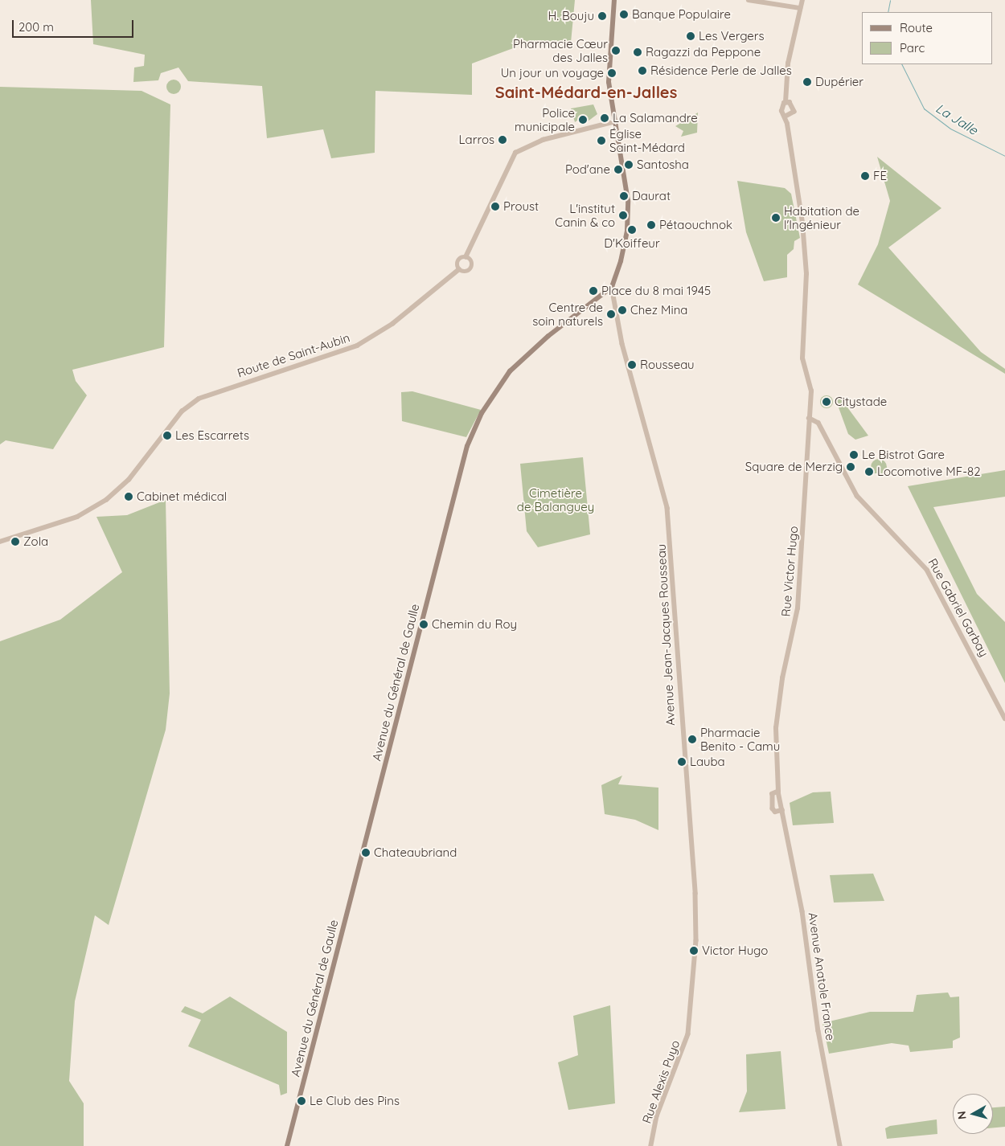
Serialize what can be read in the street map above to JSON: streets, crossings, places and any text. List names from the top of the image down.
{
  "streets": {
    "main road": ["Avenue du Général de Gaulle"],
    "street": [
      "Route de Saint-Aubin",
      "Rue Victor Hugo",
      "Rue Gabriel Garbay",
      "Avenue Jean-Jacques Rousseau",
      "Avenue Anatole France",
      "Rue Alexis Puyo"
    ]
  },
  "crossings": [
    ["Rue Victor Hugo", "Rue Gabriel Garbay"],
    ["Rue Victor Hugo", "Avenue Anatole France"],
    ["Avenue Jean-Jacques Rousseau", "Avenue du Général de Gaulle"],
    ["Avenue Jean-Jacques Rousseau", "Rue Alexis Puyo"]
  ],
  "districts": ["Saint-Médard-en-Jalles"],
  "water": ["La Jalle"],
  "parks": ["Cimetière de Balanguey"],
  "places": [
    "Banque Populaire",
    "H. Bouju",
    "Les Vergers",
    "Pharmacie Cœur des Jalles",
    "Ragazzi da Peppone",
    "Résidence Perle de Jalles",
    "Un jour un voyage",
    "Dupérier",
    "La Salamandre",
    "Police municipale",
    "Larros",
    "Église Saint-Médard",
    "Santosha",
    "Pod'ane",
    "FE",
    "Daurat",
    "Proust",
    "L'institut Canin & co",
    "Habitation de l'Ingénieur",
    "Pétaouchnok",
    "D'Koiffeur",
    "Place du 8 mai 1945",
    "Chez Mina",
    "Centre de soin naturels",
    "Rousseau",
    "Citystade",
    "Les Escarrets",
    "Le Bistrot Gare",
    "Square de Merzig",
    "Locomotive MF-82",
    "Cabinet médical",
    "Zola",
    "Chemin du Roy",
    "Pharmacie Benito - Camu",
    "Lauba",
    "Chateaubriand",
    "Victor Hugo",
    "Le Club des Pins"
  ],
  "legend": ["Route", "Parc"],
  "scale_bar": "200 m",
  "north": "left"
}
